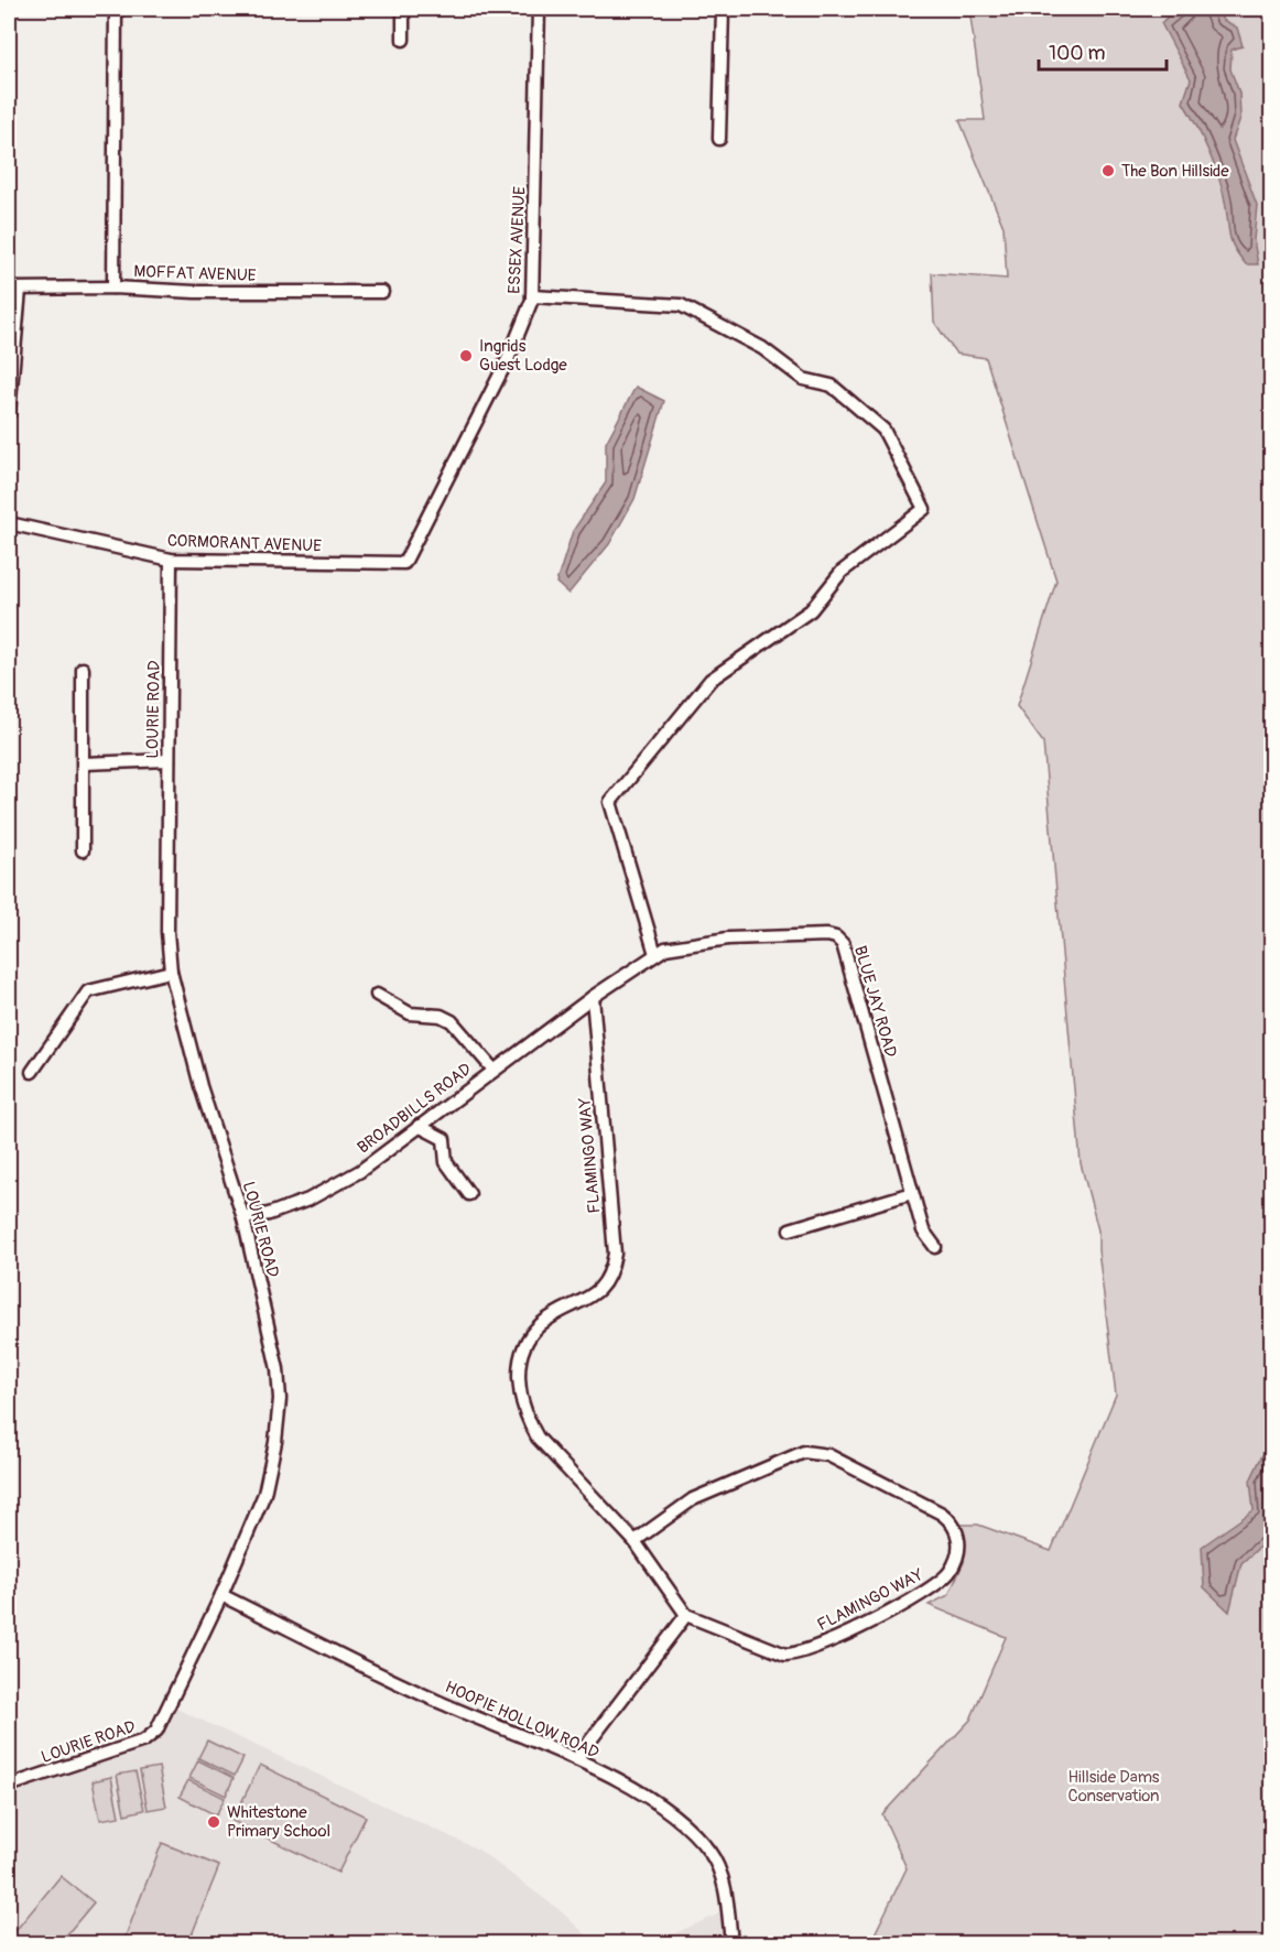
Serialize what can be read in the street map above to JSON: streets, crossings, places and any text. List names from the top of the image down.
{
  "streets": {
    "street": [
      "ESSEX AVENUE",
      "MOFFAT AVENUE",
      "CORMORANT AVENUE",
      "LOURIE ROAD",
      "BLUE JAY ROAD",
      "BROADBILLS ROAD",
      "FLAMINGO WAY",
      "HOOPIE HOLLOW ROAD"
    ]
  },
  "crossings": [
    ["ESSEX AVENUE", "CORMORANT AVENUE"],
    ["CORMORANT AVENUE", "LOURIE ROAD"],
    ["LOURIE ROAD", "BROADBILLS ROAD"],
    ["LOURIE ROAD", "HOOPIE HOLLOW ROAD"],
    ["BLUE JAY ROAD", "BROADBILLS ROAD"],
    ["BLUE JAY ROAD", "FLAMINGO WAY"],
    ["BROADBILLS ROAD", "FLAMINGO WAY"]
  ],
  "parks": ["Hillside Dams Conservation"],
  "places": ["The Bon Hillside", "Ingrids Guest Lodge", "Whitestone Primary School"],
  "scale_bar": "100 m"
}
